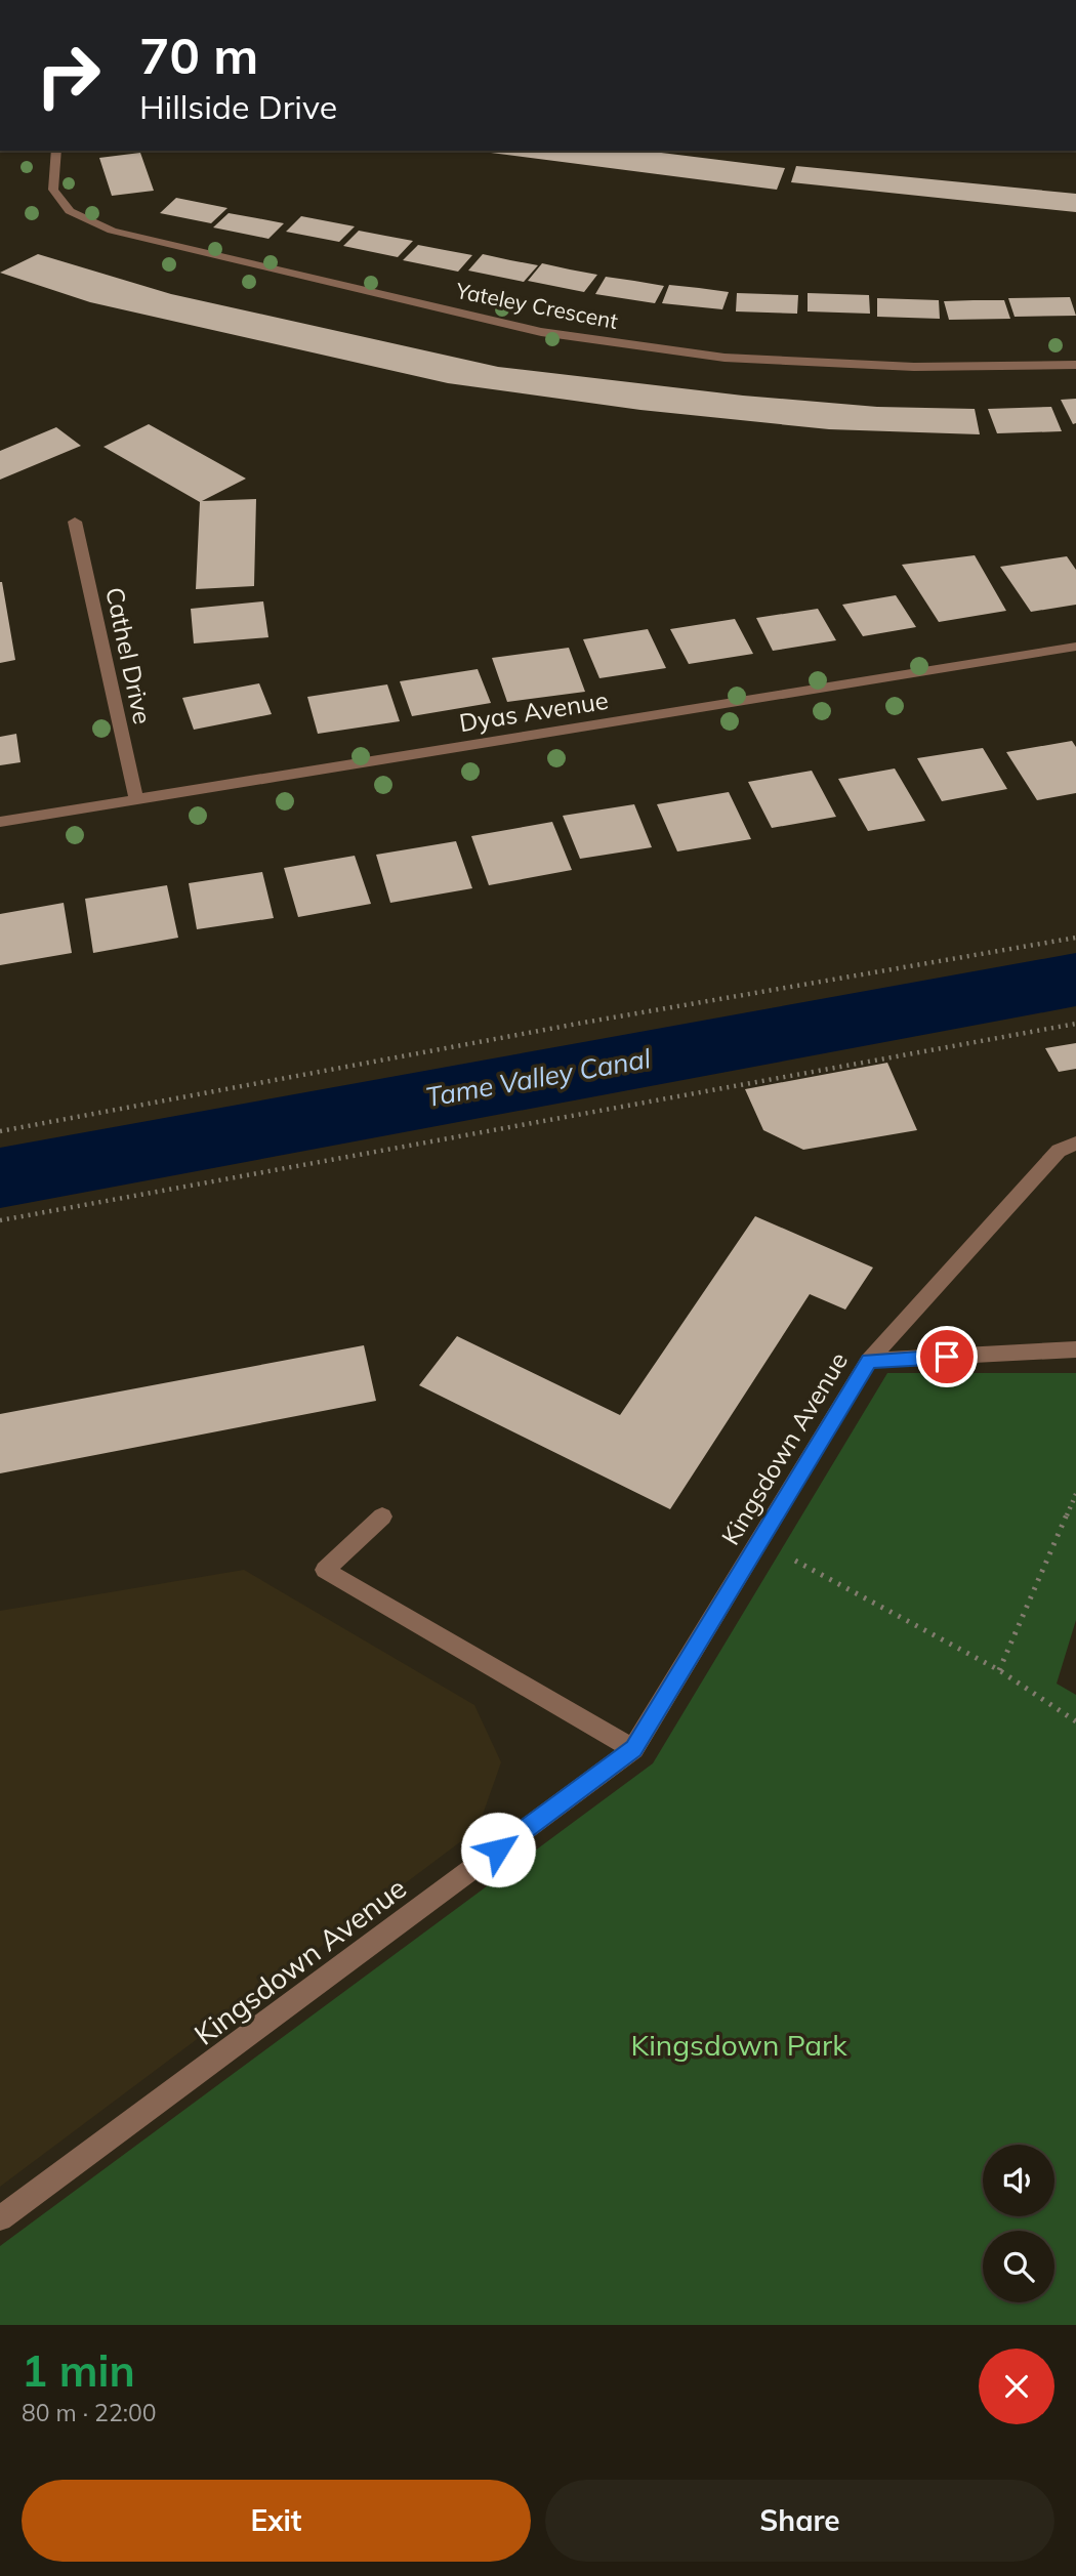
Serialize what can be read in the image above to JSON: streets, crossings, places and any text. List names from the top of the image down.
{
  "streets": {
    "street": [
      "Yateley Crescent",
      "Cathel Drive",
      "Dyas Avenue",
      "Kingsdown Avenue"
    ]
  },
  "crossings": [
    ["Cathel Drive", "Dyas Avenue"]
  ],
  "water": ["Tame Valley Canal"],
  "parks": ["Kingsdown Park"],
  "page": {
    "turn": ["70 m", "Hillside Drive"],
    "heading": ["1 min", "80 m · 22:00"],
    "buttons": ["Exit", "Share"]
  }
}
